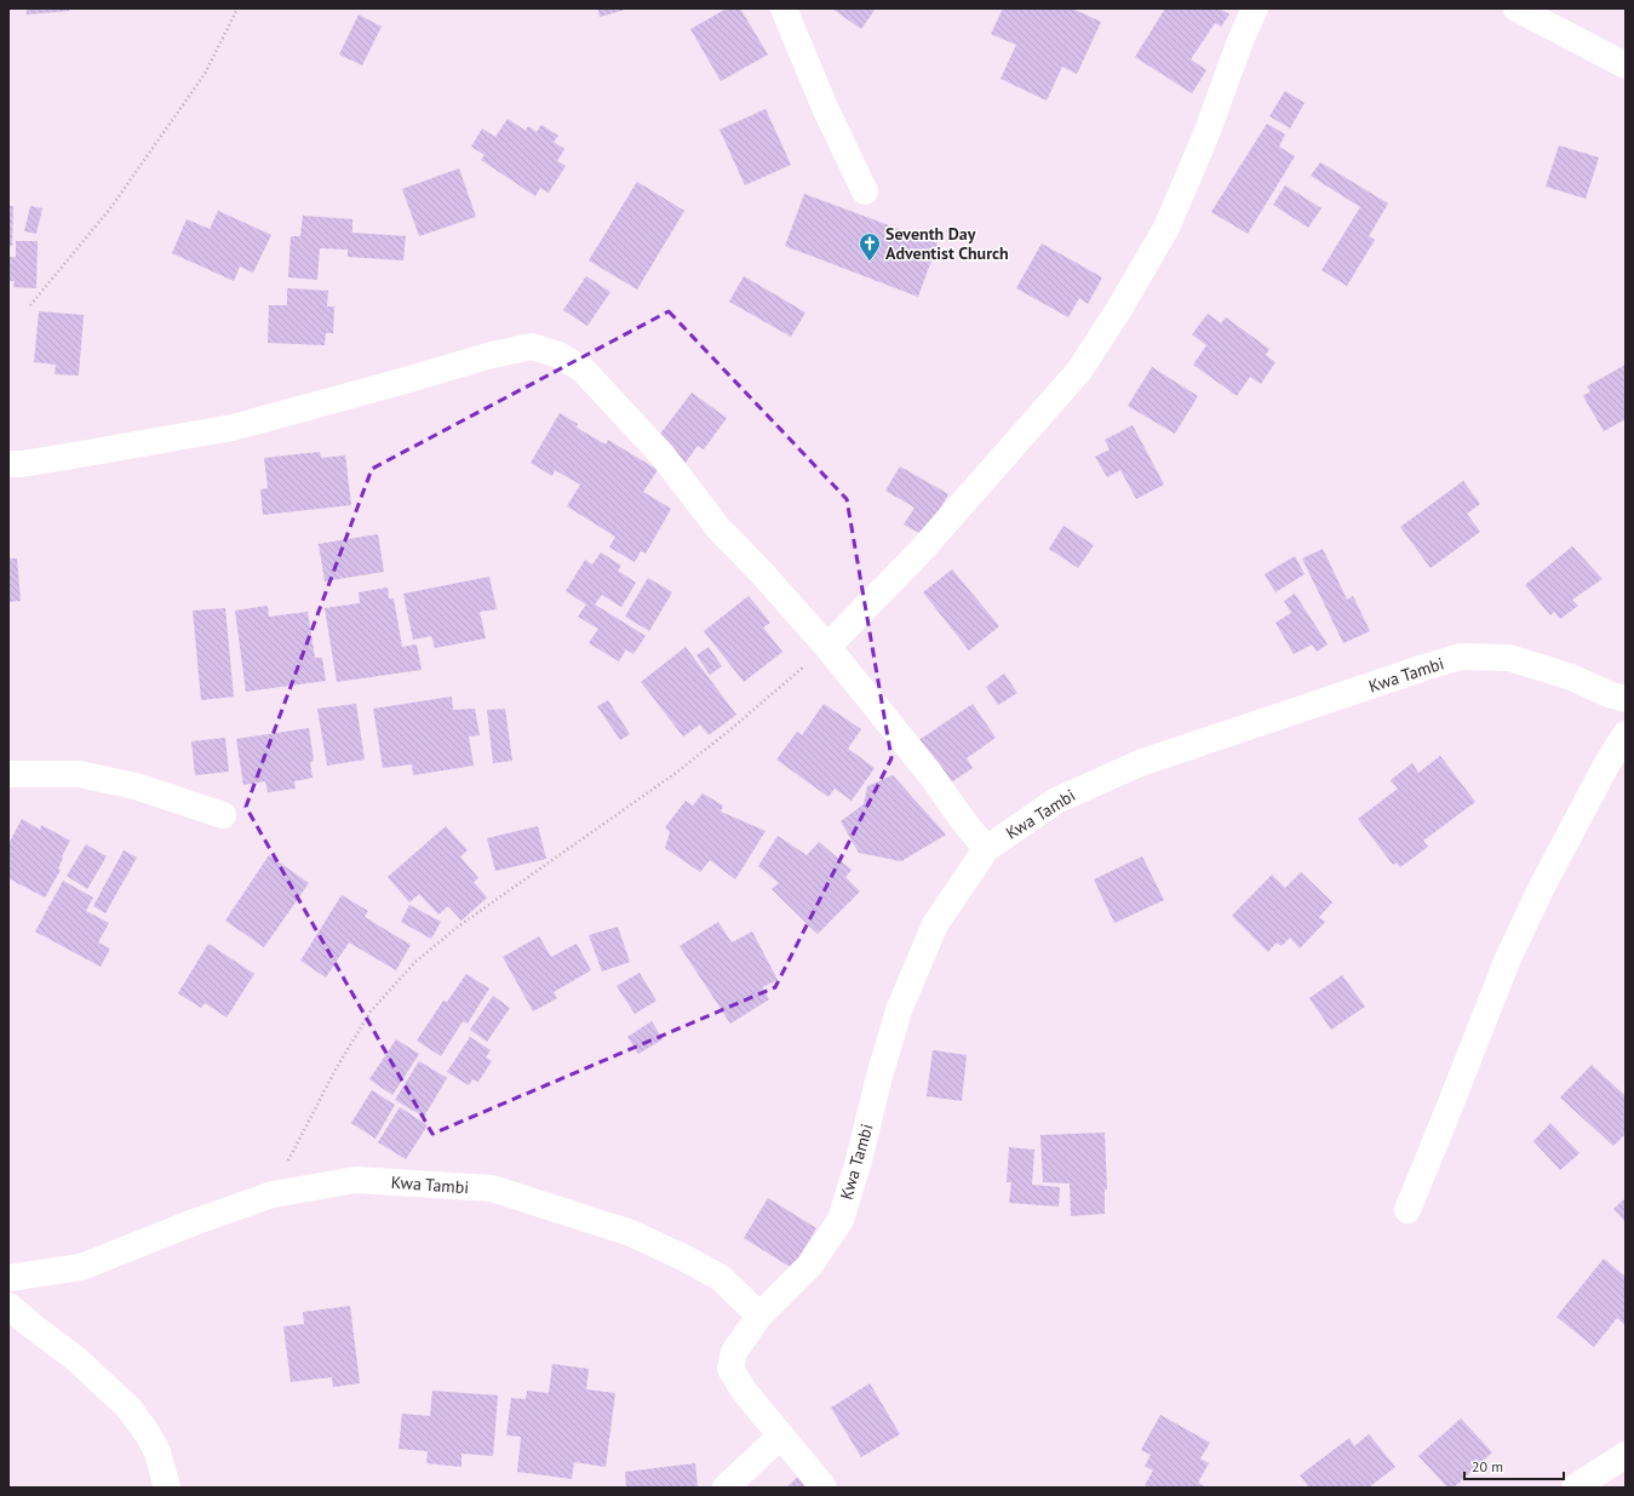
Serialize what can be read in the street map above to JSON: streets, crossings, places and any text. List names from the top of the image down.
{
  "streets": {
    "street": ["Kwa Tambi"]
  },
  "places": {
    "church": ["Seventh Day Adventist Church"]
  },
  "scale_bar": "20 m"
}
